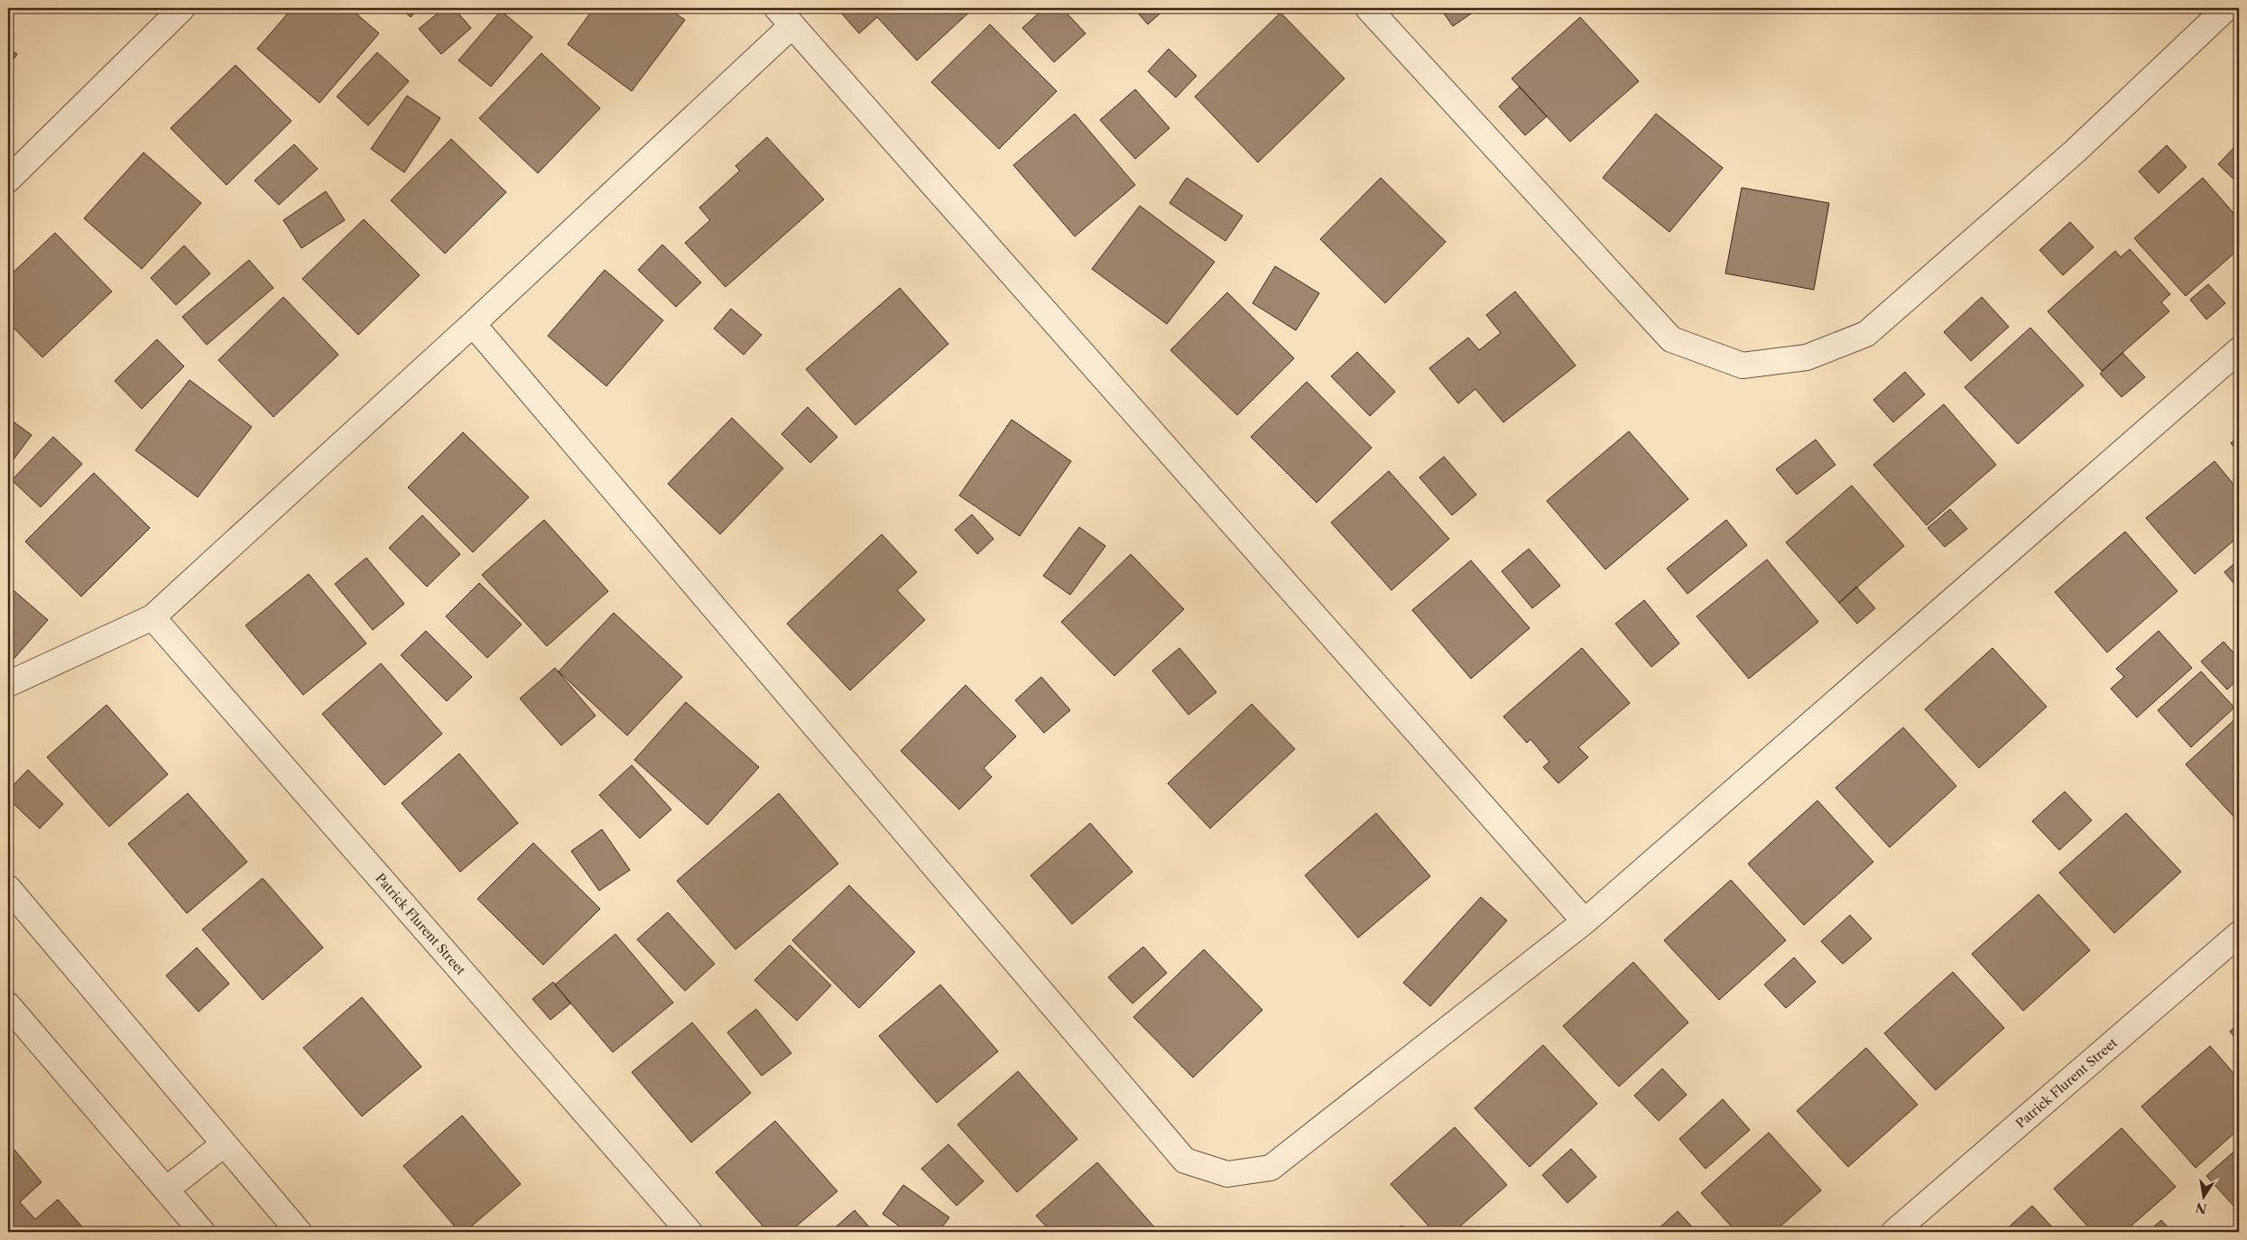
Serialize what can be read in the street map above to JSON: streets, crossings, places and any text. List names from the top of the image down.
{
  "streets": {
    "street": ["Patrick Flurent Street"]
  },
  "north": "bottom"
}
